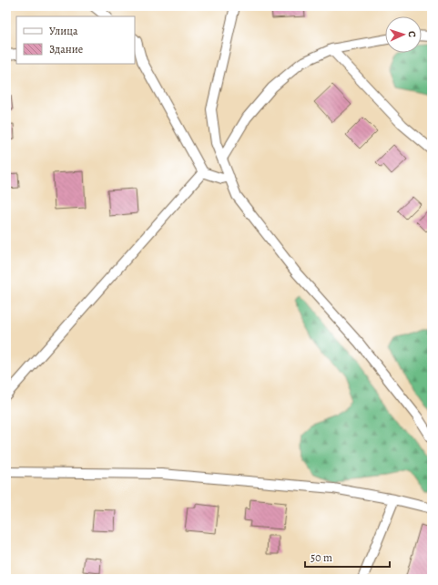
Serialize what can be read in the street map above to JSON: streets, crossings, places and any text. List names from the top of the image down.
{
  "legend": ["Улица", "Здание"],
  "scale_bar": "50 m",
  "north": "right"
}
